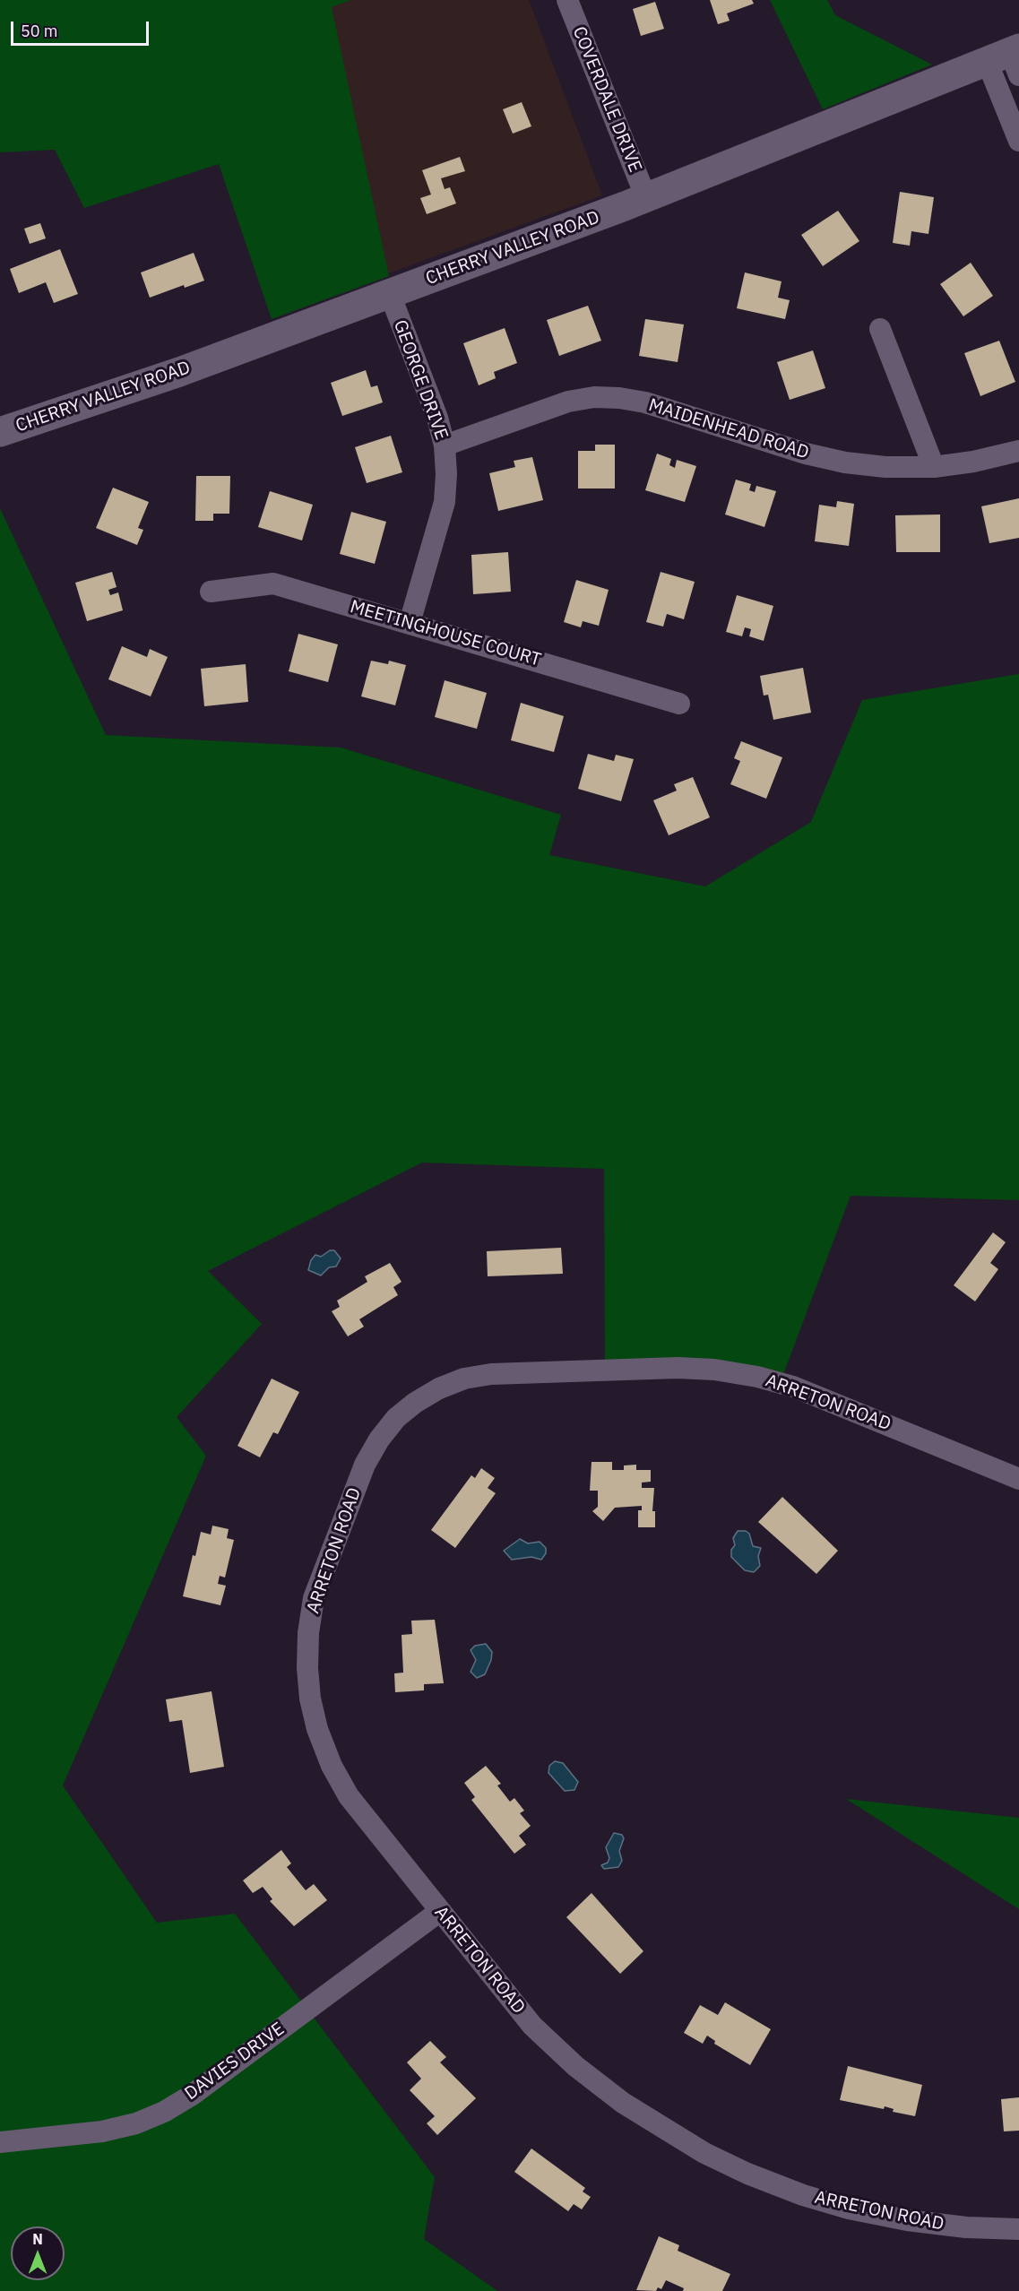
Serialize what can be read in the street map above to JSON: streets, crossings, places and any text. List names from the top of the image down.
{
  "streets": {
    "street": [
      "COVERDALE DRIVE",
      "CHERRY VALLEY ROAD",
      "GEORGE DRIVE",
      "MAIDENHEAD ROAD",
      "MEETINGHOUSE COURT",
      "ARRETON ROAD",
      "DAVIES DRIVE"
    ]
  },
  "crossings": [
    ["COVERDALE DRIVE", "CHERRY VALLEY ROAD"],
    ["CHERRY VALLEY ROAD", "GEORGE DRIVE"],
    ["GEORGE DRIVE", "MAIDENHEAD ROAD"],
    ["GEORGE DRIVE", "MEETINGHOUSE COURT"],
    ["ARRETON ROAD", "DAVIES DRIVE"]
  ],
  "scale_bar": "50 m",
  "north": "top"
}
